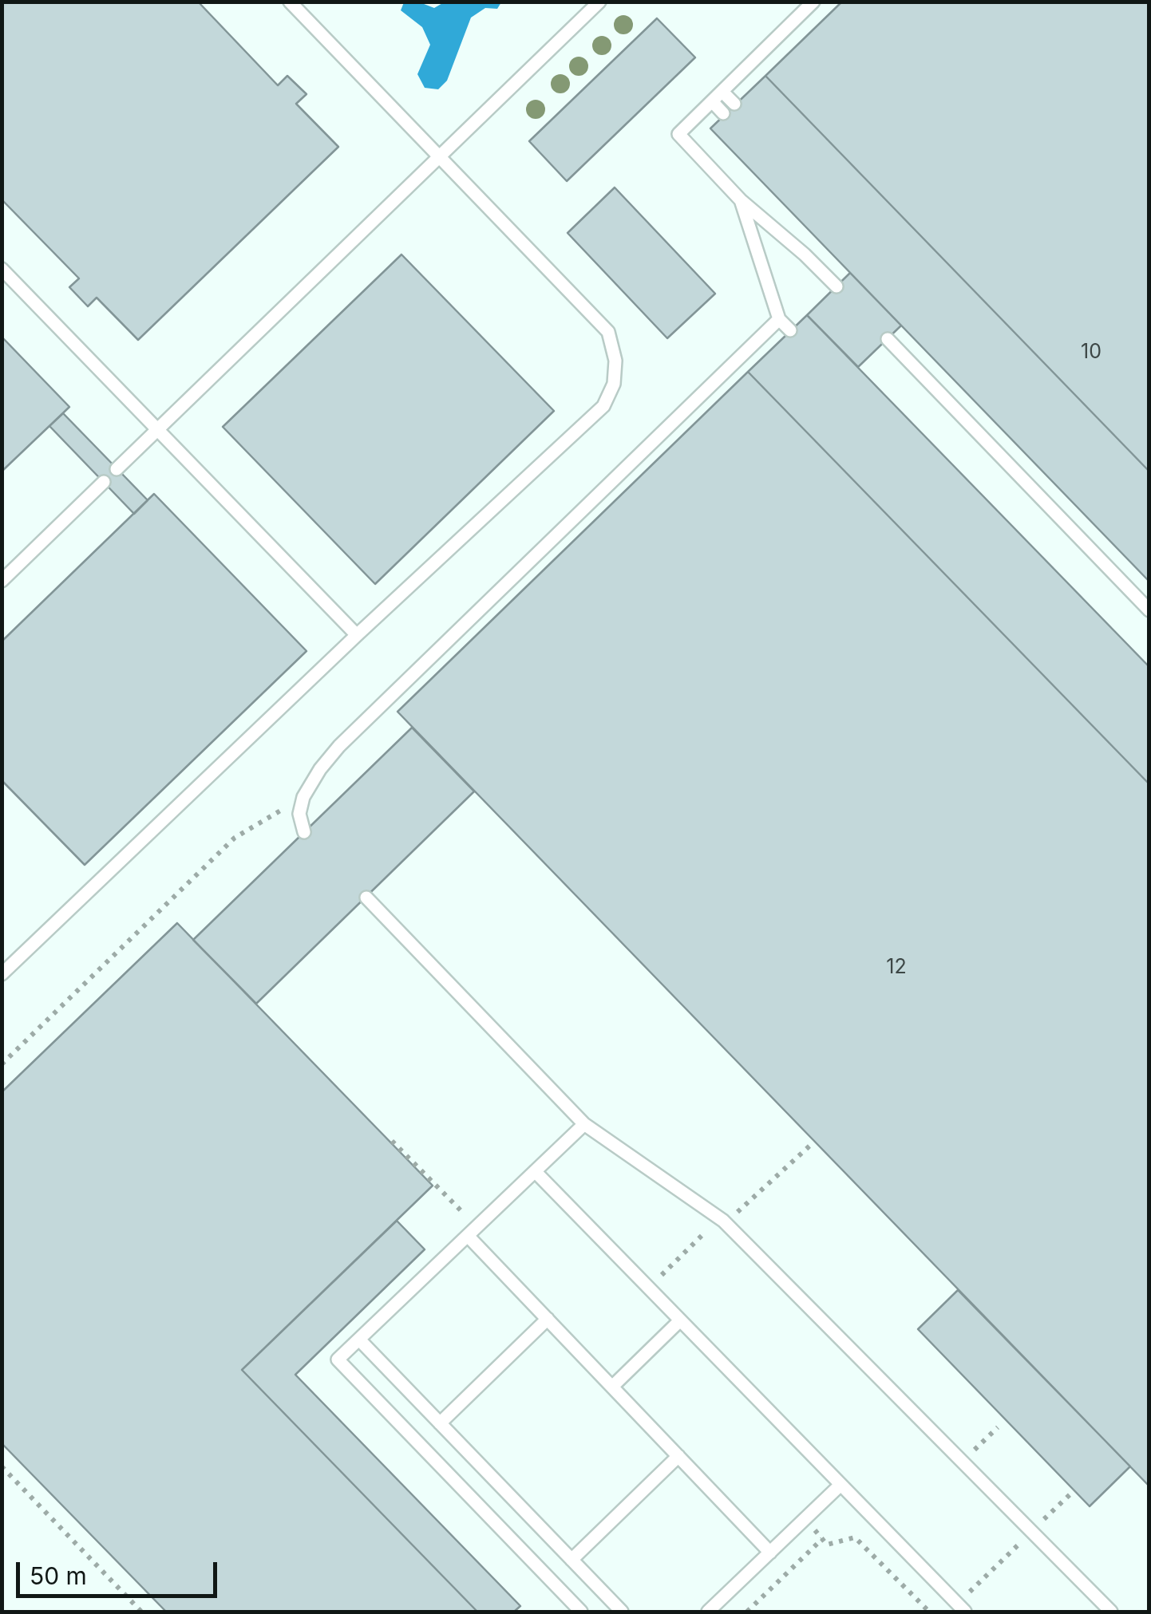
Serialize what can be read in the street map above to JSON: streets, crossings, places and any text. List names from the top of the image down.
{
  "house_numbers": ["10", "12"],
  "scale_bar": "50 m"
}
